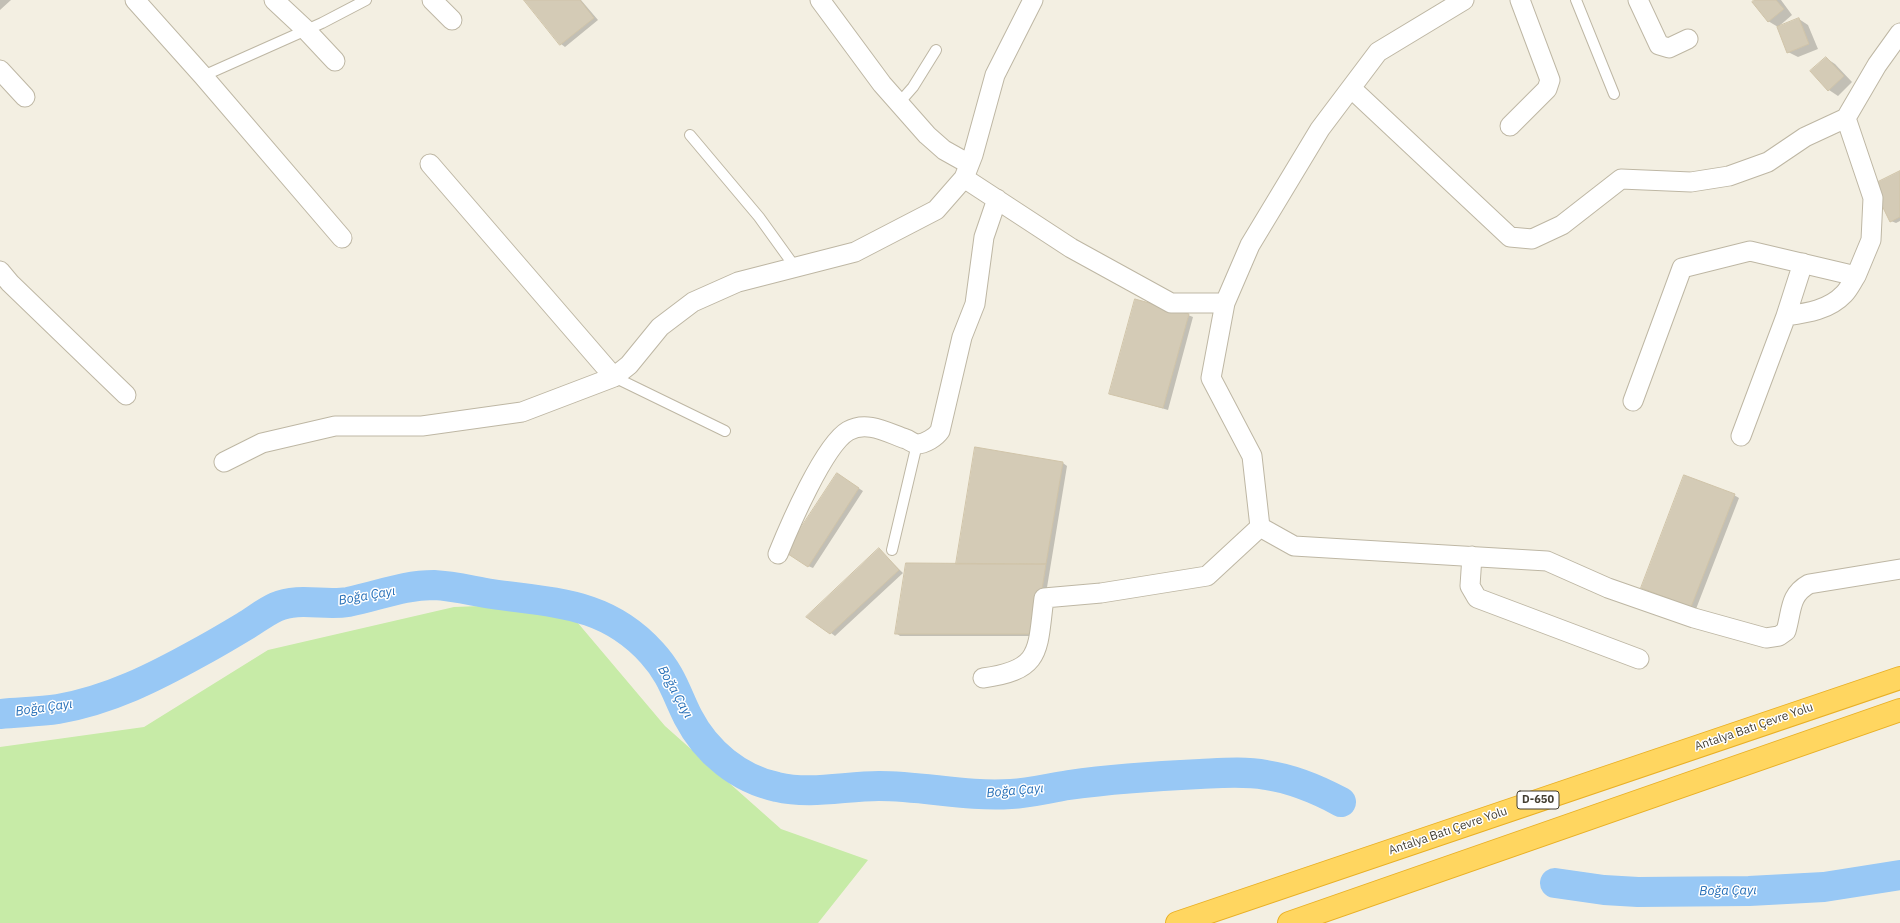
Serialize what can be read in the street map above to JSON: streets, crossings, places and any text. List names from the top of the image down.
{
  "streets": {
    "highway": ["Antalya Batı Çevre Yolu", "D-650"]
  },
  "water": ["Boğa Çayı"]
}
